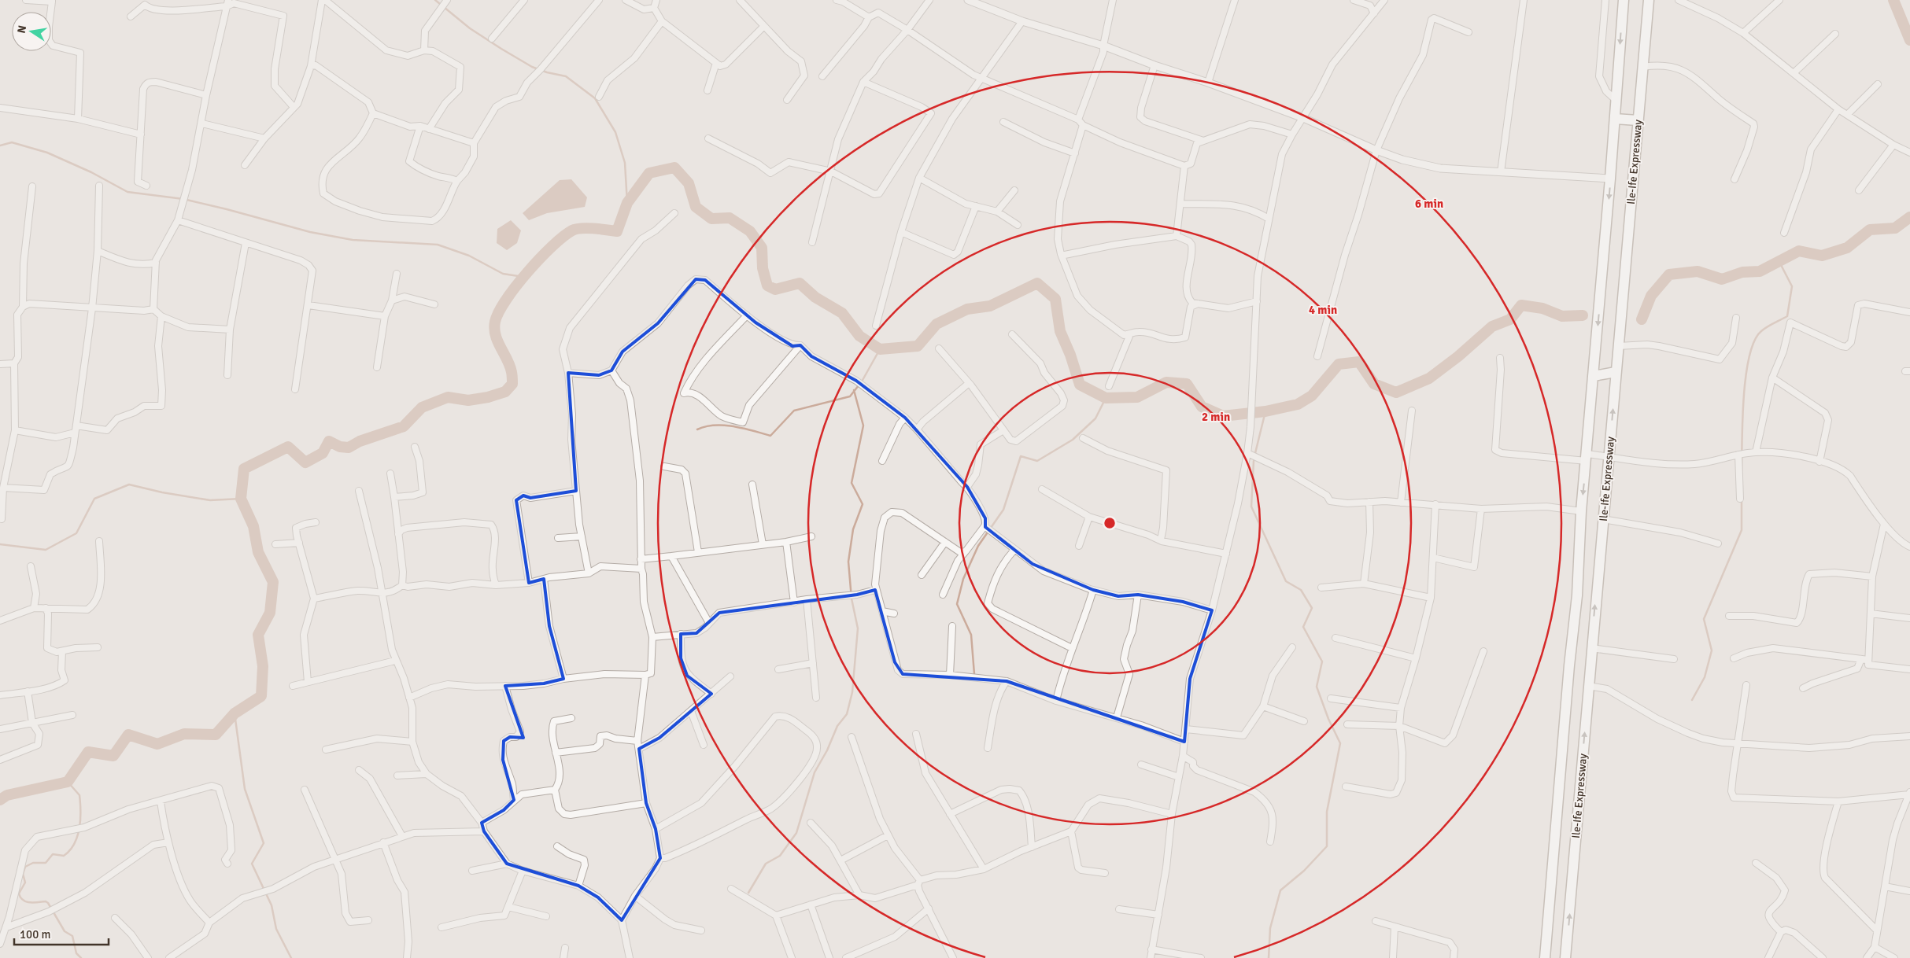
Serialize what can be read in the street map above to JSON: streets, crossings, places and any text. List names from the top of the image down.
{
  "streets": {
    "highway": ["Ile-Ife Expressway"]
  },
  "scale_bar": "100 m",
  "north": "left",
  "rings": ["6 min", "4 min", "2 min"]
}
